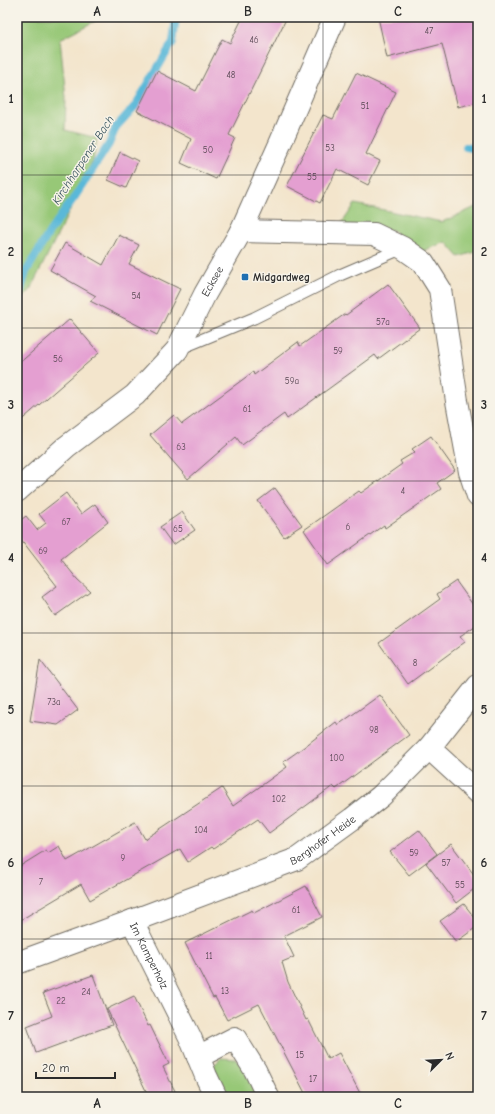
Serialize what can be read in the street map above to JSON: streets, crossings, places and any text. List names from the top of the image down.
{
  "streets": {
    "street": ["Ecksee", "Berghofer Heide", "Im Kamperholz"]
  },
  "crossings": [
    ["Berghofer Heide", "Im Kamperholz"]
  ],
  "water": ["Kirchharpener Bach"],
  "places": {
    "transit": ["Midgardweg"]
  },
  "house_numbers": [
    "47",
    "46",
    "48",
    "51",
    "53",
    "50",
    "55",
    "54",
    "57a",
    "59",
    "56",
    "59a",
    "61",
    "63",
    "4",
    "67",
    "6",
    "65",
    "69",
    "8",
    "73a",
    "98",
    "100",
    "102",
    "104",
    "59",
    "9",
    "57",
    "7",
    "55",
    "61",
    "11",
    "13",
    "24",
    "22",
    "15",
    "17"
  ],
  "scale_bar": "20 m",
  "north": "top right",
  "grid": {
    "columns": ["A", "B", "C"],
    "rows": [
      "1",
      "2",
      "3",
      "4",
      "5",
      "6",
      "7"
    ]
  }
}
